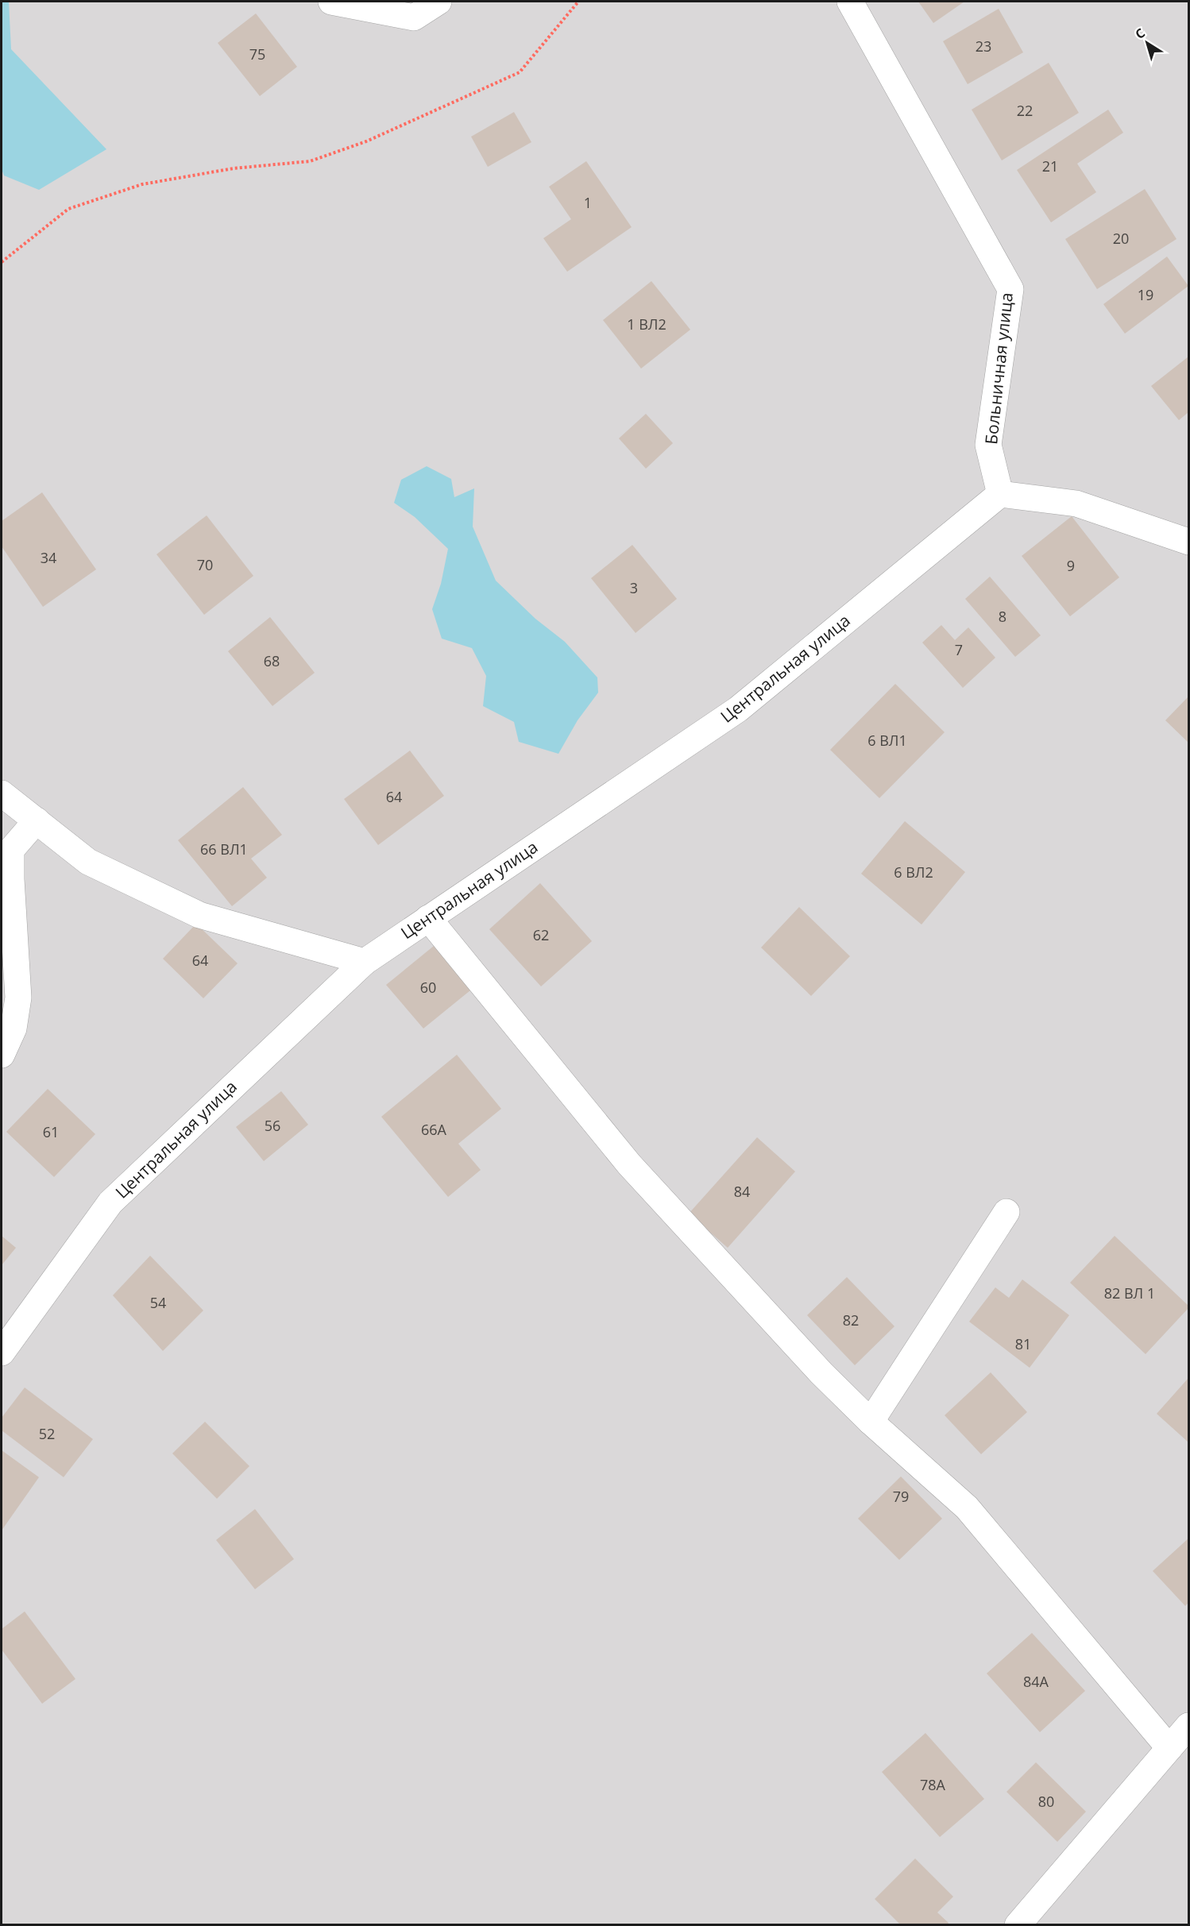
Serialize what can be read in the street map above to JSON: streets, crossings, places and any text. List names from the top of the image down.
{
  "streets": {
    "street": ["Больничная улица", "Центральная улица"]
  },
  "crossings": [
    ["Больничная улица", "Центральная улица"]
  ],
  "house_numbers": [
    "23",
    "75",
    "22",
    "21",
    "1",
    "20",
    "19",
    "1 ВЛ2",
    "34",
    "70",
    "9",
    "3",
    "8",
    "7",
    "68",
    "6 ВЛ1",
    "64",
    "66 ВЛ1",
    "6 ВЛ2",
    "62",
    "64",
    "60",
    "56",
    "66А",
    "61",
    "84",
    "82 ВЛ 1",
    "54",
    "82",
    "81",
    "52",
    "79",
    "84А",
    "78А",
    "80"
  ],
  "north": "top left"
}
